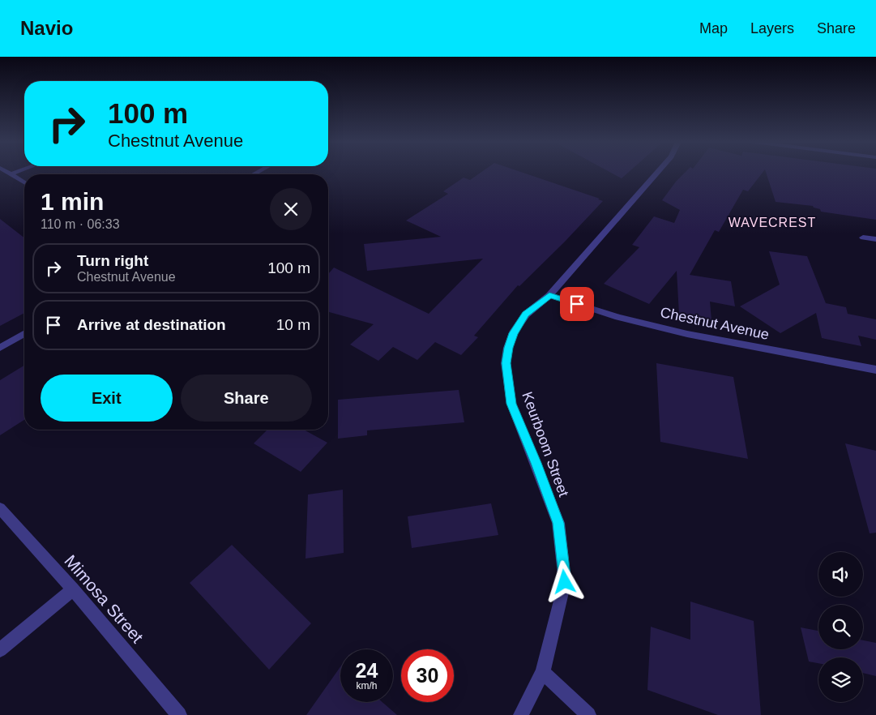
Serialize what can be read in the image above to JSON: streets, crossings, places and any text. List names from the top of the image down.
{
  "streets": {
    "street": ["Chestnut Avenue", "Keurboom Street", "Mimosa Street"]
  },
  "crossings": [
    ["Chestnut Avenue", "Keurboom Street"]
  ],
  "districts": ["WAVECREST"],
  "page": {
    "header": "Navio",
    "nav": ["Map", "Layers", "Share"],
    "turn": ["100 m", "Chestnut Avenue"],
    "heading": ["1 min", "110 m · 06:33"],
    "list": [
      {
        "name": "Turn right",
        "note": "Chestnut Avenue",
        "value": "100 m"
      },
      {
        "name": "Arrive at destination",
        "value": "10 m"
      }
    ],
    "buttons": ["Exit", "Share"],
    "speed": "24 km/h",
    "limit": "30"
  }
}
